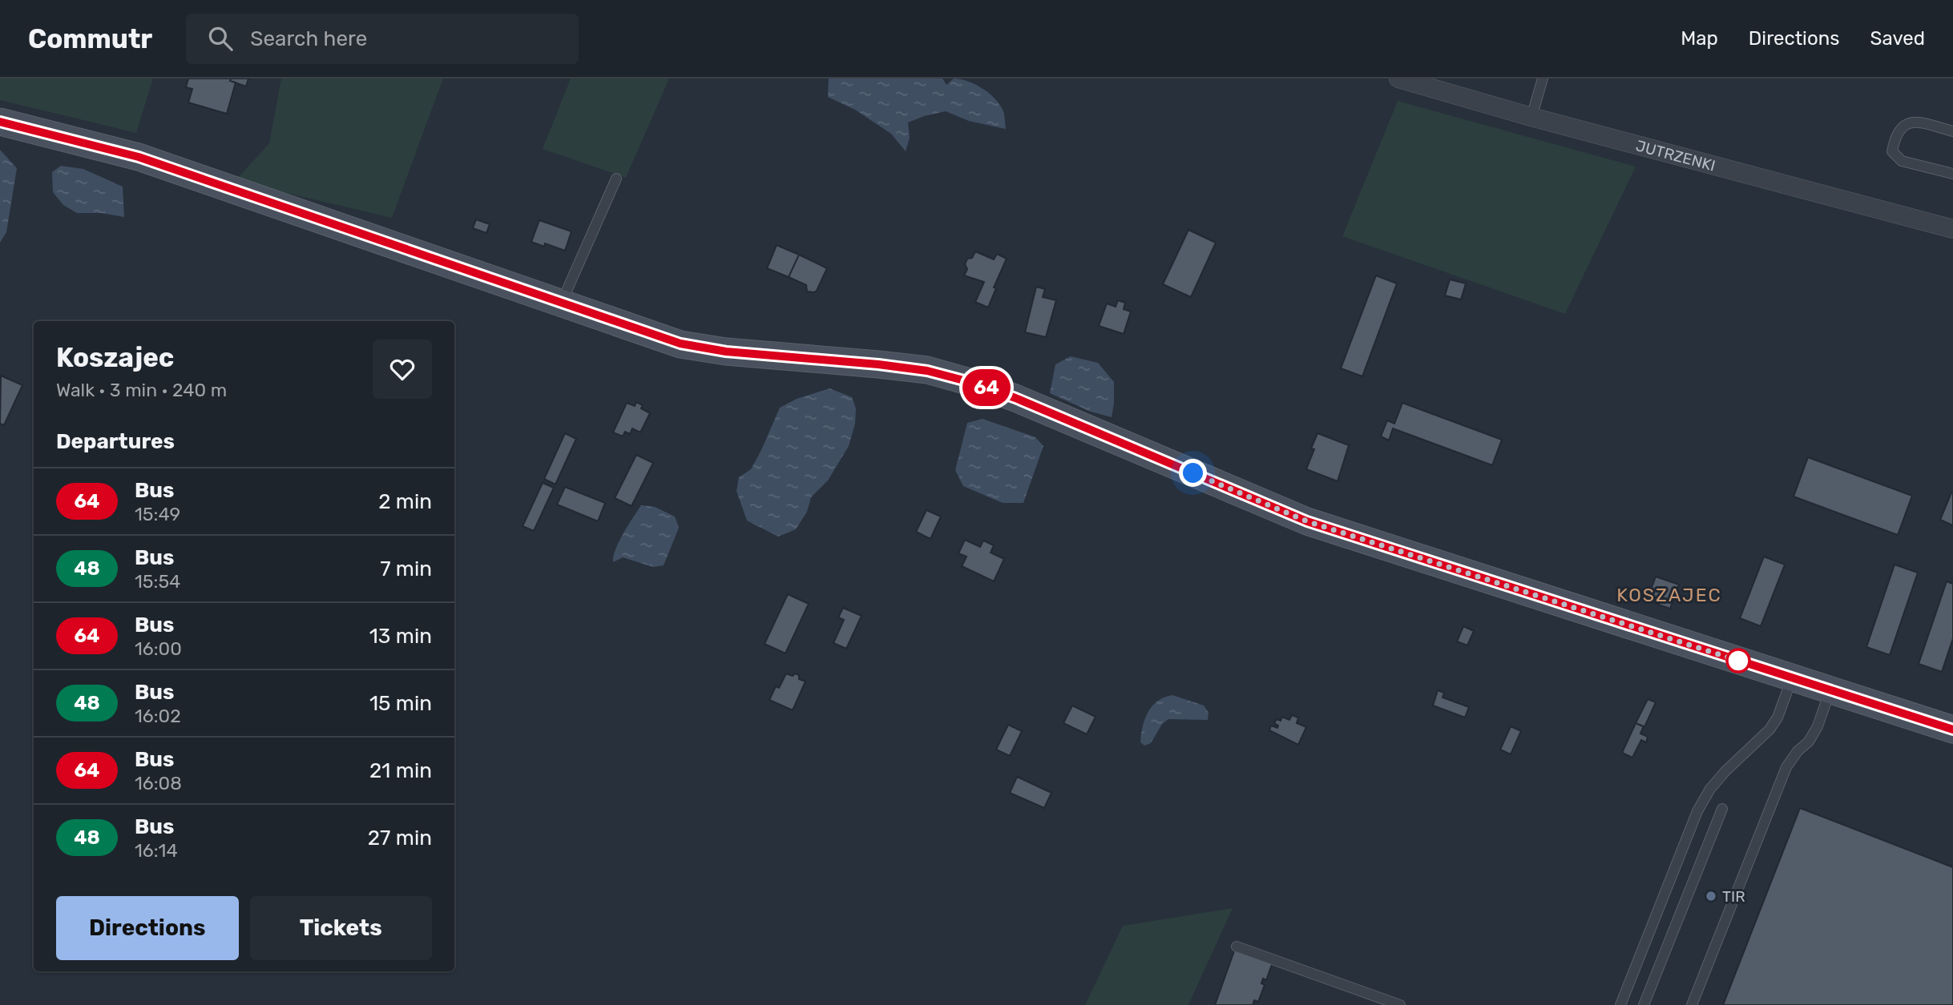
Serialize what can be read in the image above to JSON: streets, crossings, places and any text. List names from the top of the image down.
{
  "streets": {
    "street": ["JUTRZENKI"]
  },
  "districts": ["KOSZAJEC"],
  "places": ["TIR"],
  "lines": ["bus line 64"],
  "page": {
    "header": "Commutr",
    "search": "Search here",
    "nav": ["Map", "Directions", "Saved"],
    "on_map": "64",
    "heading": [
      ["Koszajec", "Walk · 3 min · 240 m"],
      "Departures"
    ],
    "list": [
      {
        "mark": "64",
        "name": "Bus",
        "note": "15:49",
        "value": "2 min"
      },
      {
        "mark": "48",
        "name": "Bus",
        "note": "15:54",
        "value": "7 min"
      },
      {
        "mark": "64",
        "name": "Bus",
        "note": "16:00",
        "value": "13 min"
      },
      {
        "mark": "48",
        "name": "Bus",
        "note": "16:02",
        "value": "15 min"
      },
      {
        "mark": "64",
        "name": "Bus",
        "note": "16:08",
        "value": "21 min"
      },
      {
        "mark": "48",
        "name": "Bus",
        "note": "16:14",
        "value": "27 min"
      }
    ],
    "buttons": ["Directions", "Tickets"]
  }
}
